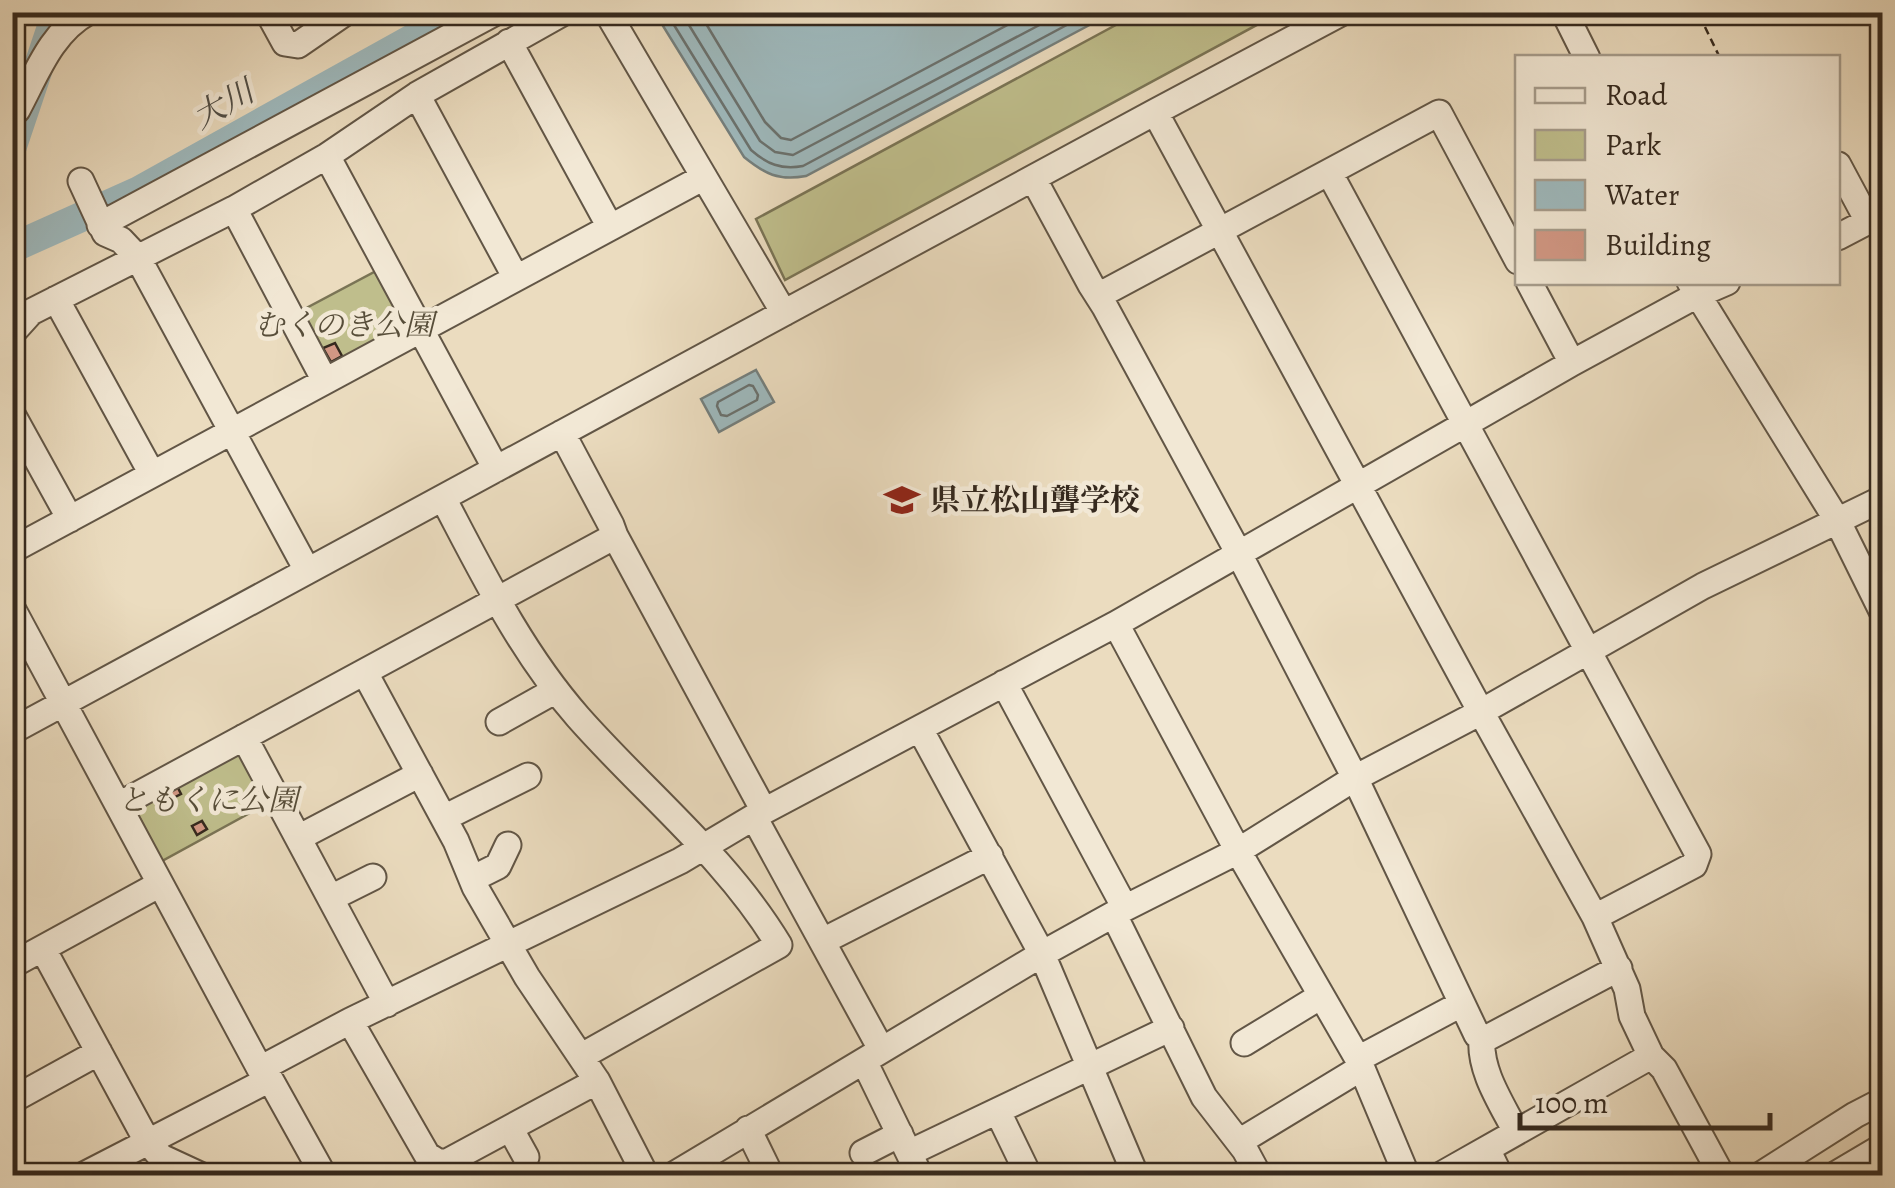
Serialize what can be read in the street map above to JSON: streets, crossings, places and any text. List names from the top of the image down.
{
  "water": ["大川"],
  "parks": ["むくのき公園", "ともくに公園"],
  "places": {
    "school or university": ["県立松山聾学校"]
  },
  "legend": [
    "Road",
    "Park",
    "Water",
    "Building"
  ],
  "scale_bar": "100 m"
}
